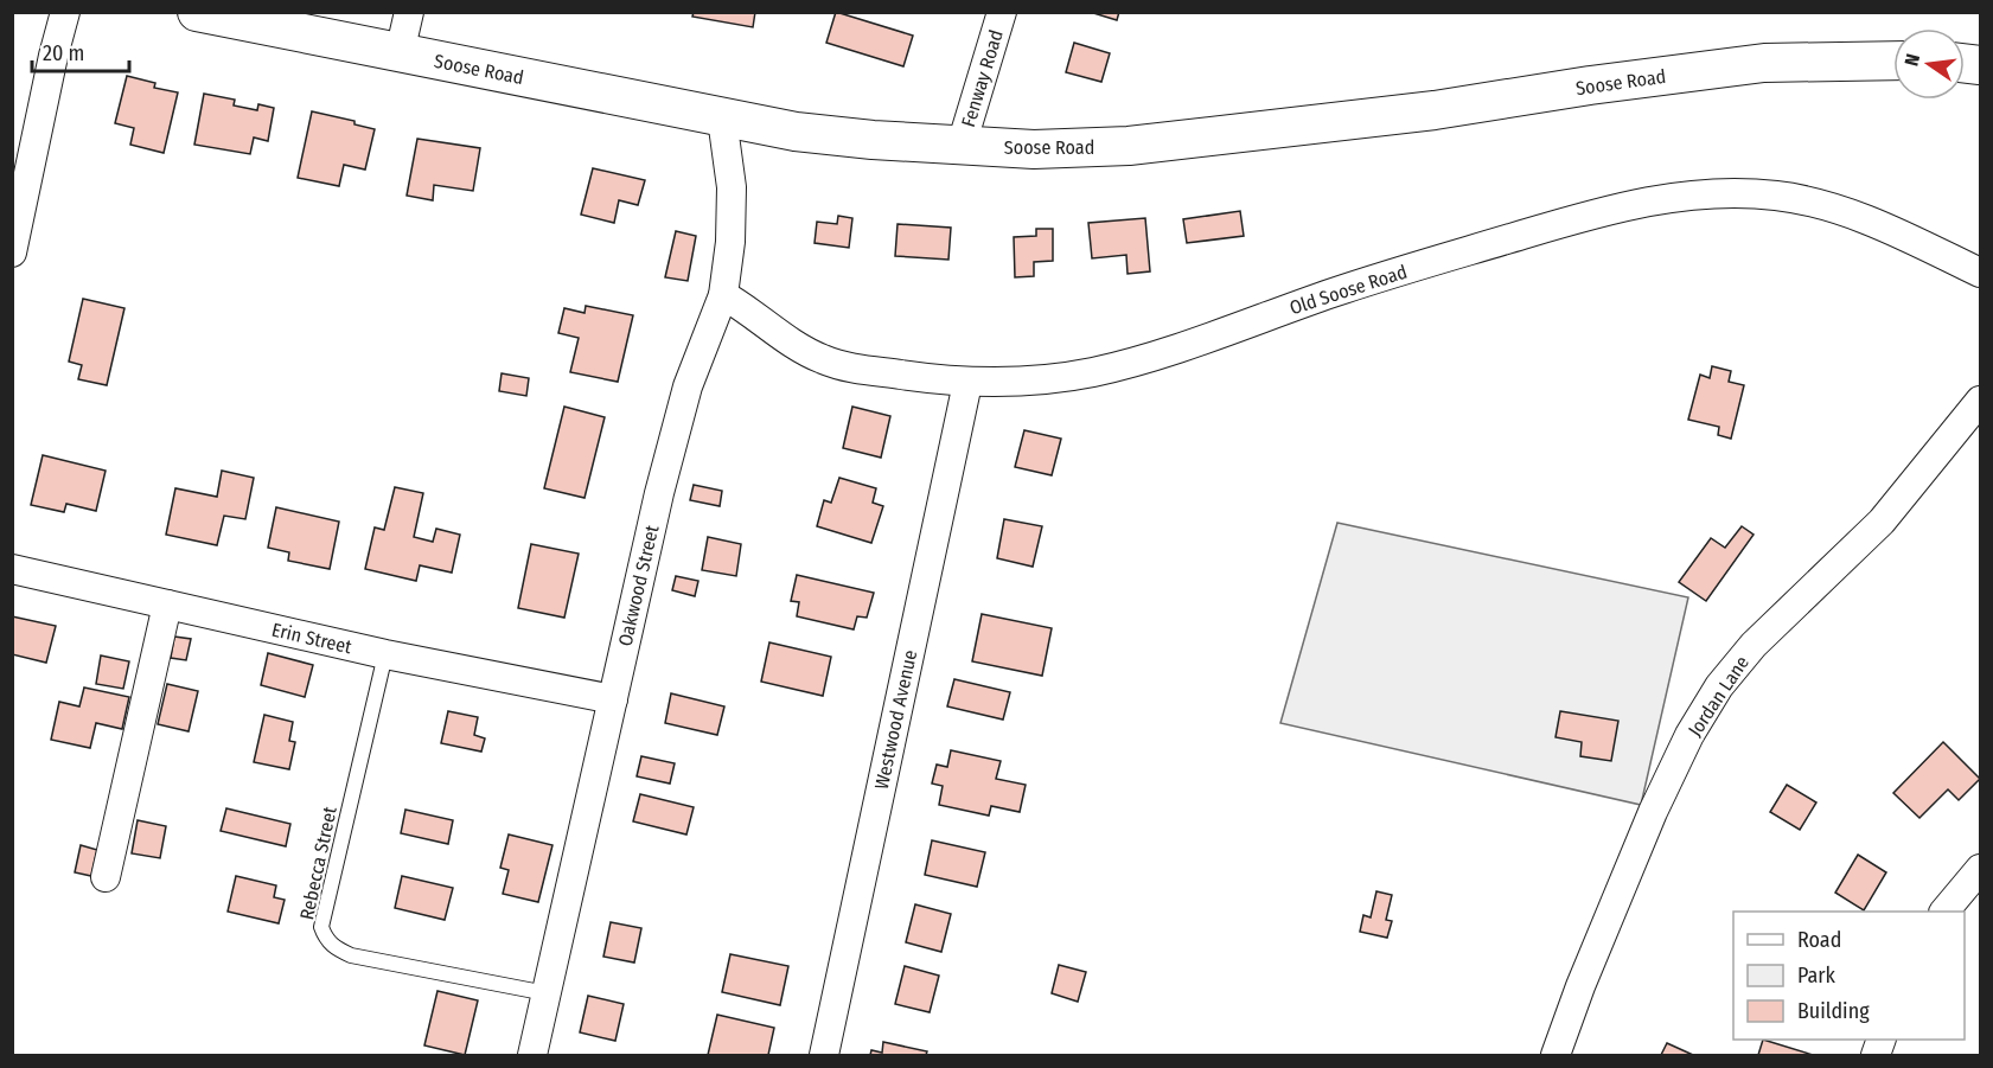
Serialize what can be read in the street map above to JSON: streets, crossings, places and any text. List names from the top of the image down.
{
  "streets": {
    "street": [
      "Soose Road",
      "Fenway Road",
      "Old Soose Road",
      "Oakwood Street",
      "Erin Street",
      "Jordan Lane",
      "Westwood Avenue"
    ],
    "lane": ["Rebecca Street"]
  },
  "crossings": [
    ["Soose Road", "Fenway Road"],
    ["Soose Road", "Oakwood Street"],
    ["Old Soose Road", "Oakwood Street"],
    ["Old Soose Road", "Westwood Avenue"],
    ["Oakwood Street", "Erin Street"],
    ["Oakwood Street", "Rebecca Street"],
    ["Erin Street", "Rebecca Street"]
  ],
  "legend": ["Road", "Park", "Building"],
  "scale_bar": "20 m",
  "north": "left"
}
